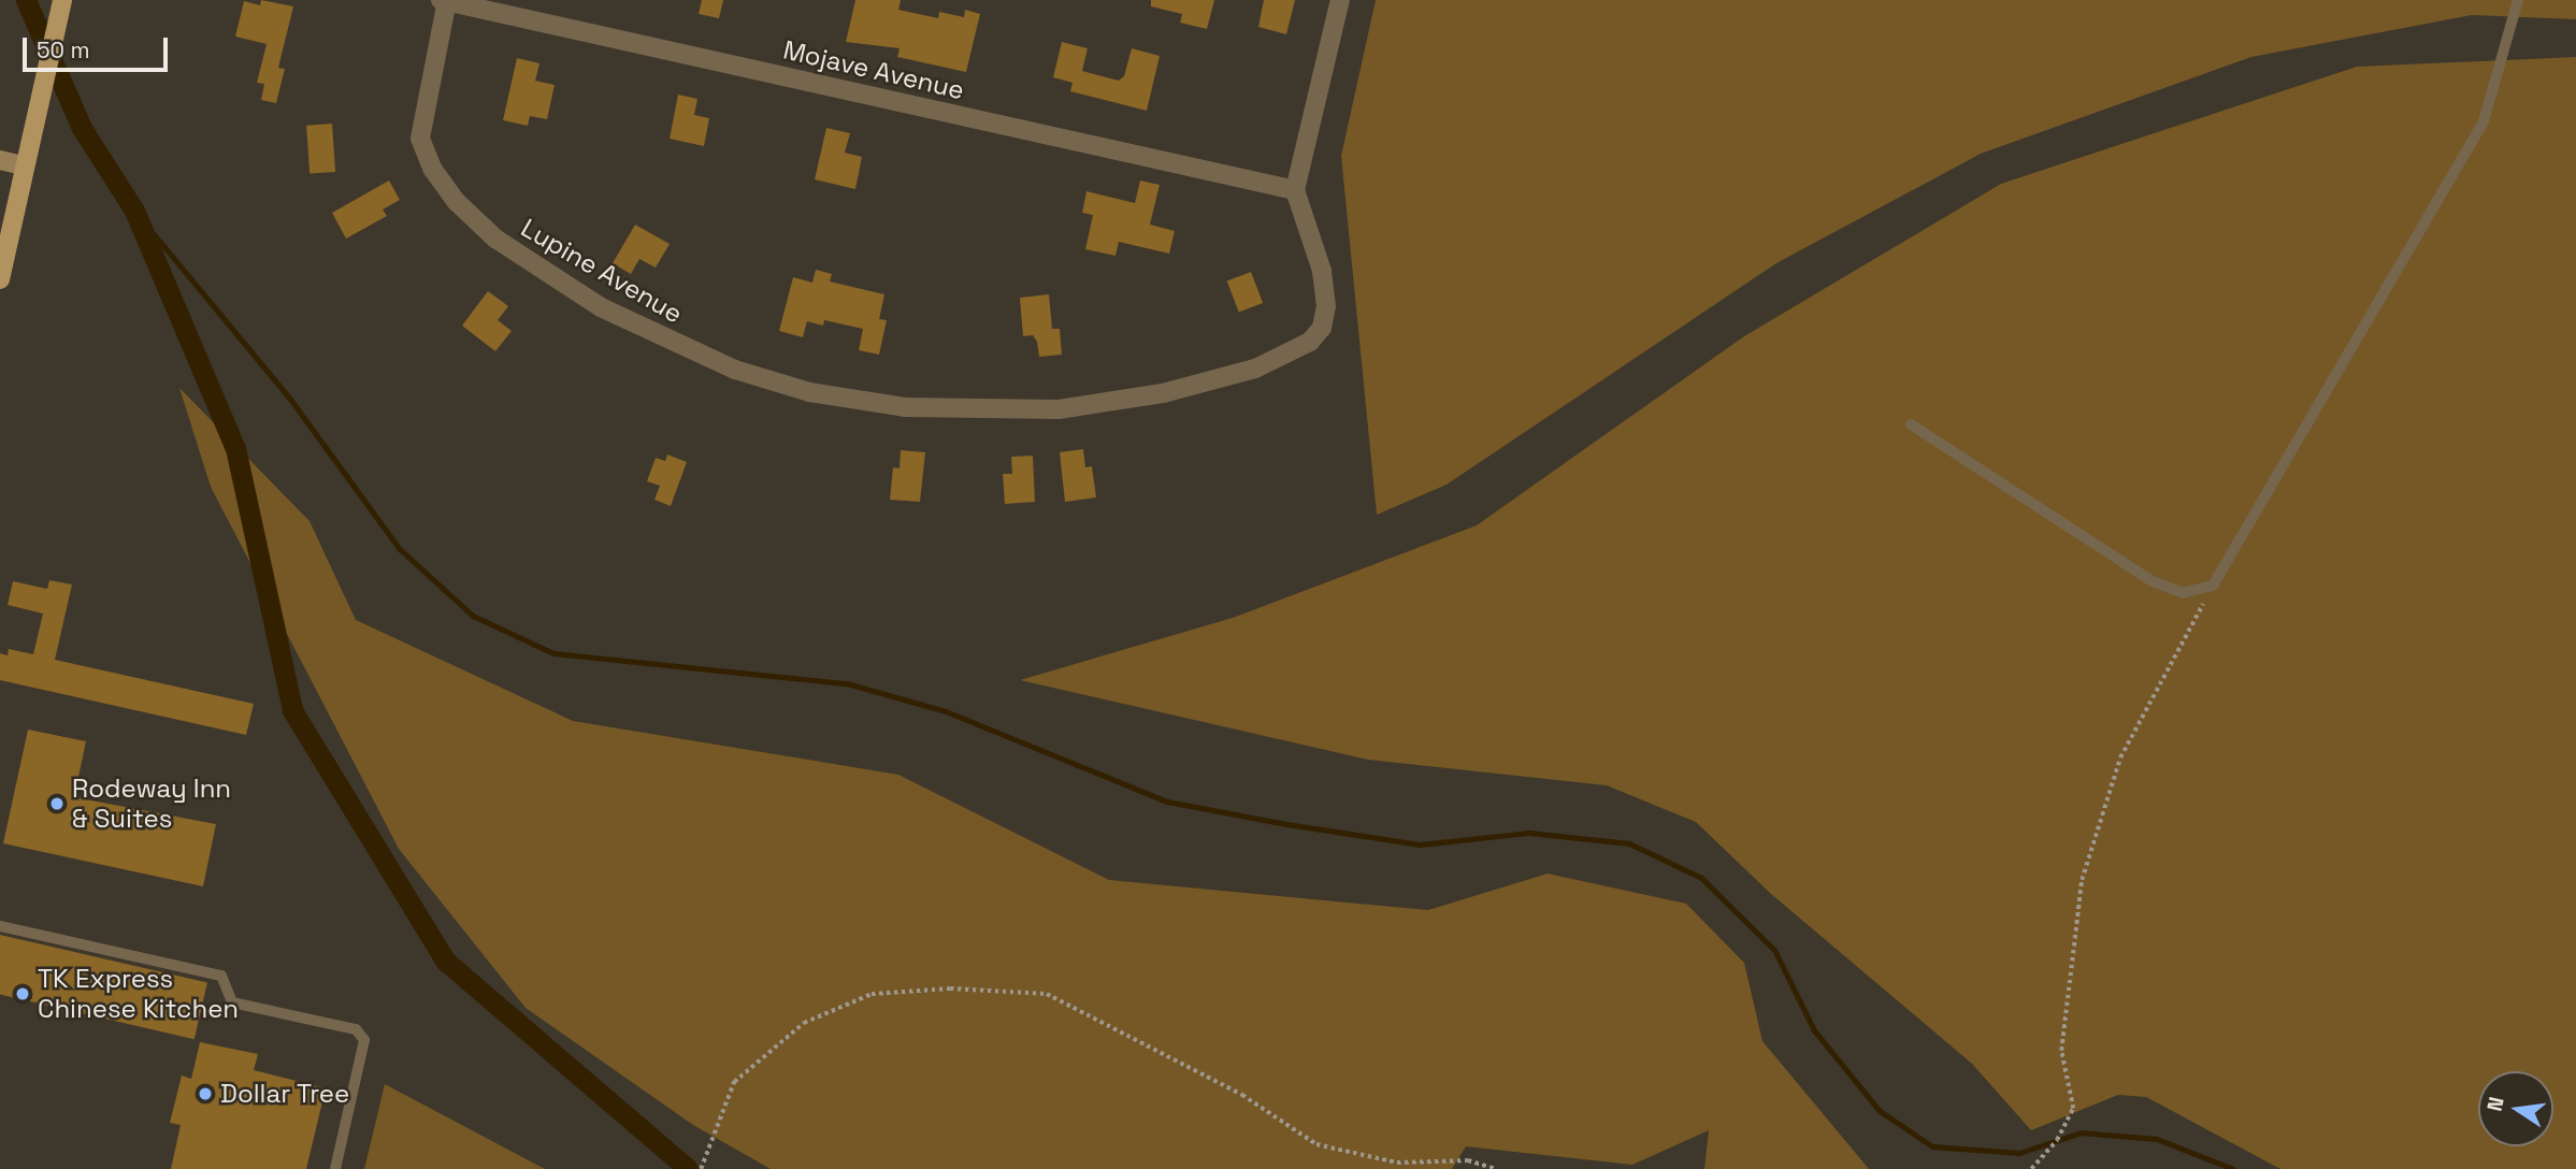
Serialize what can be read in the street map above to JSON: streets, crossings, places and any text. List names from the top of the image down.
{
  "streets": {
    "street": ["Mojave Avenue", "Lupine Avenue"]
  },
  "crossings": [
    ["Mojave Avenue", "Lupine Avenue"]
  ],
  "places": ["Rodeway Inn & Suites", "TK Express Chinese Kitchen", "Dollar Tree"],
  "scale_bar": "50 m",
  "north": "left"
}
